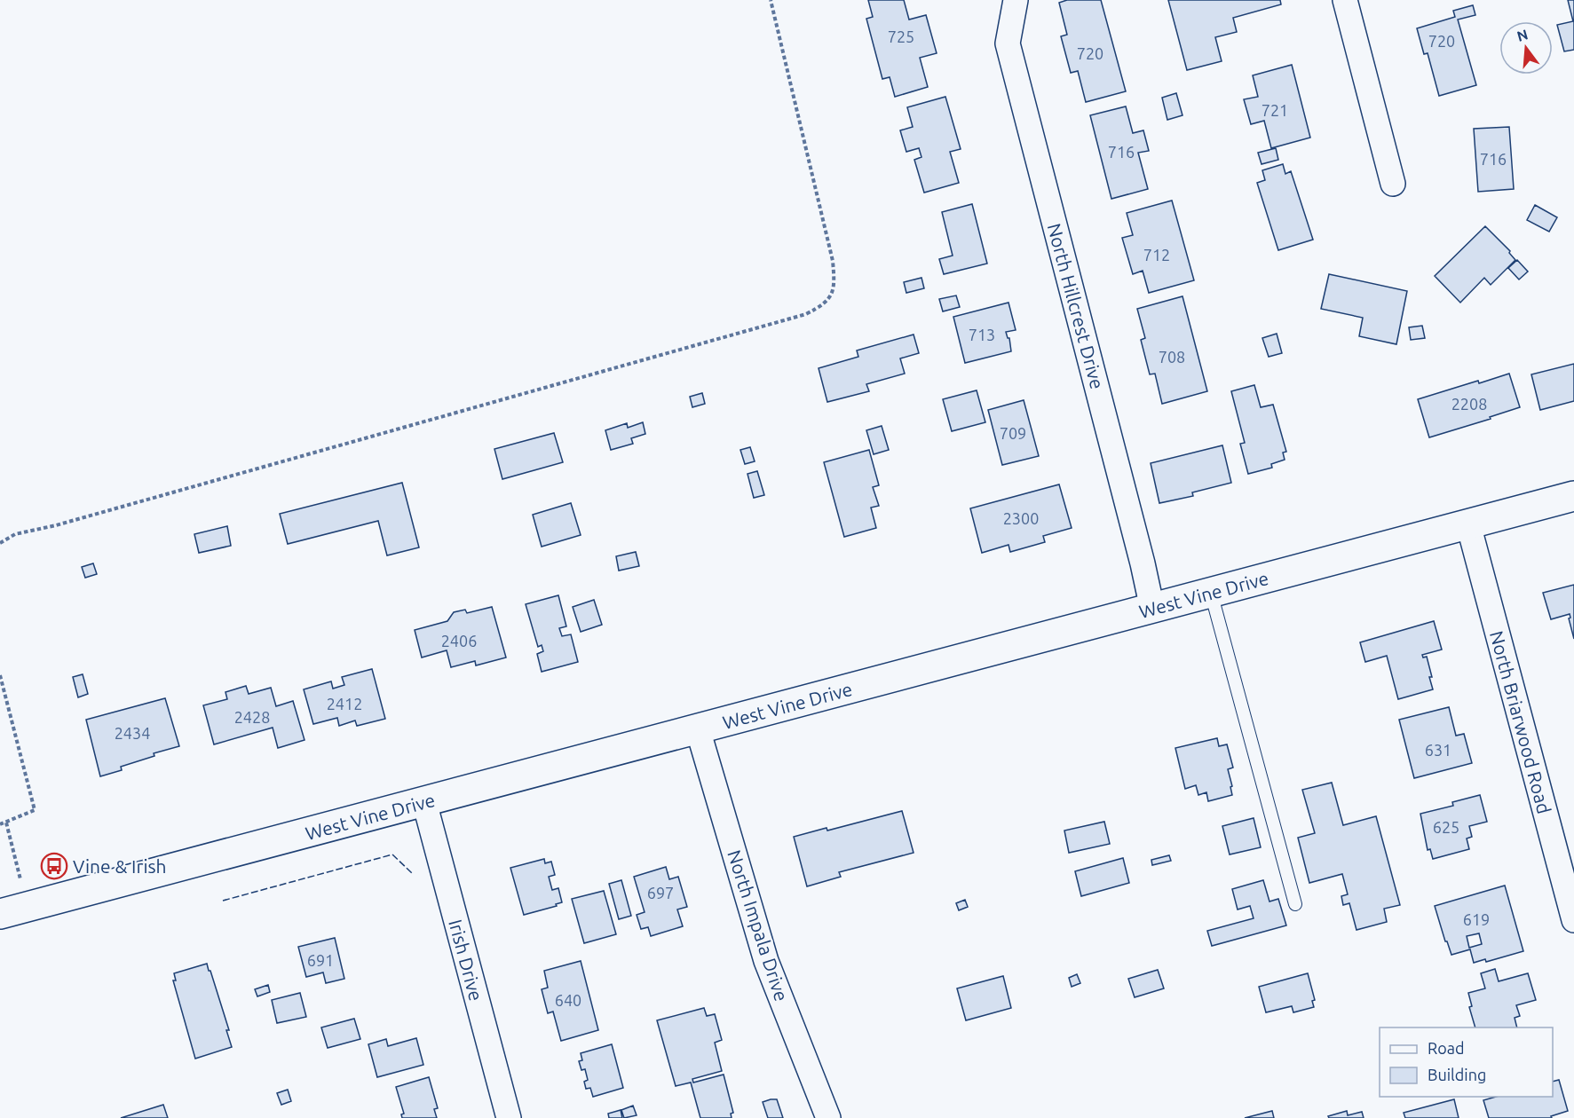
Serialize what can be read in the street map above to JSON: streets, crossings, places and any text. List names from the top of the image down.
{
  "streets": {
    "street": [
      "North Hillcrest Drive",
      "West Vine Drive",
      "North Briarwood Road",
      "North Impala Drive",
      "Irish Drive"
    ]
  },
  "crossings": [
    ["North Hillcrest Drive", "West Vine Drive"],
    ["West Vine Drive", "North Briarwood Road"],
    ["West Vine Drive", "North Impala Drive"],
    ["West Vine Drive", "Irish Drive"]
  ],
  "places": {
    "bus stop": ["Vine & Irish"]
  },
  "house_numbers": [
    "725",
    "720",
    "720",
    "721",
    "716",
    "716",
    "712",
    "713",
    "708",
    "2208",
    "709",
    "2300",
    "2406",
    "2412",
    "2428",
    "2434",
    "631",
    "625",
    "697",
    "619",
    "691",
    "640"
  ],
  "legend": ["Road", "Building"],
  "north": "top"
}
